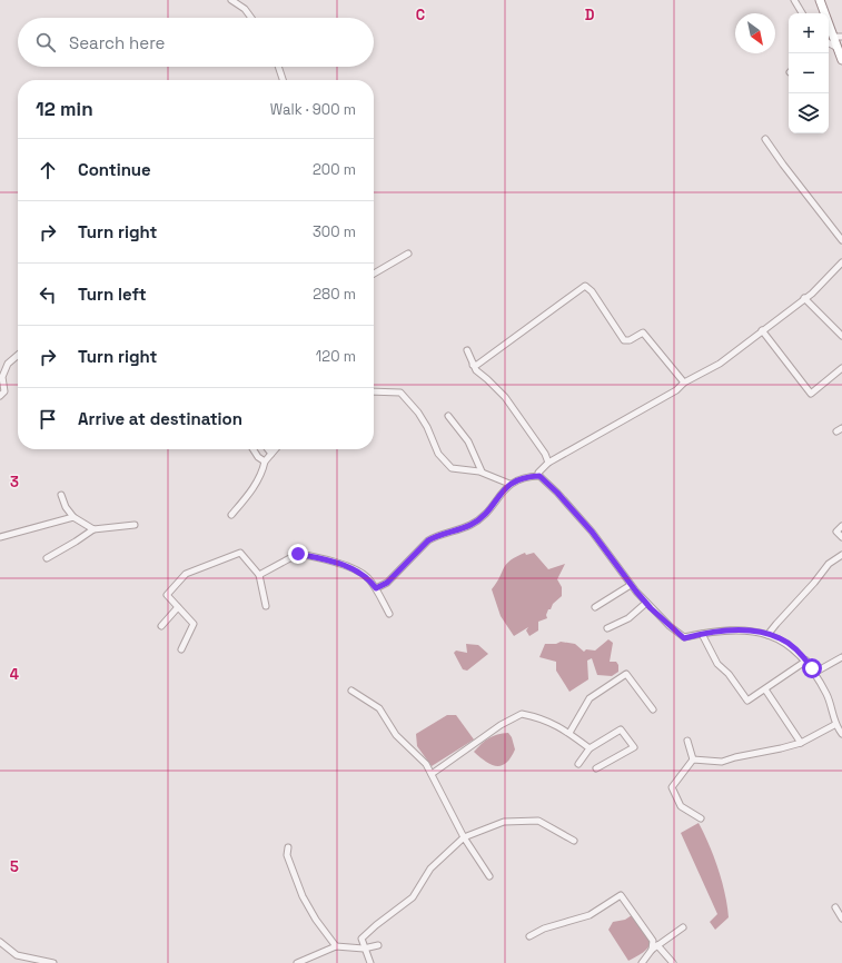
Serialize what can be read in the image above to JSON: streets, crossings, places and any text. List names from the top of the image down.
{
  "north": "bottom right",
  "page": {
    "map_buttons": ["+", "−"],
    "search": "Search here",
    "heading": ["12 min", "Walk · 900 m"],
    "list": [
      ["Continue", "200 m"],
      ["Turn right", "300 m"],
      ["Turn left", "280 m"],
      ["Turn right", "120 m"],
      "Arrive at destination"
    ]
  },
  "grid": {
    "columns": ["C", "D"],
    "rows": ["3", "4", "5"]
  }
}
